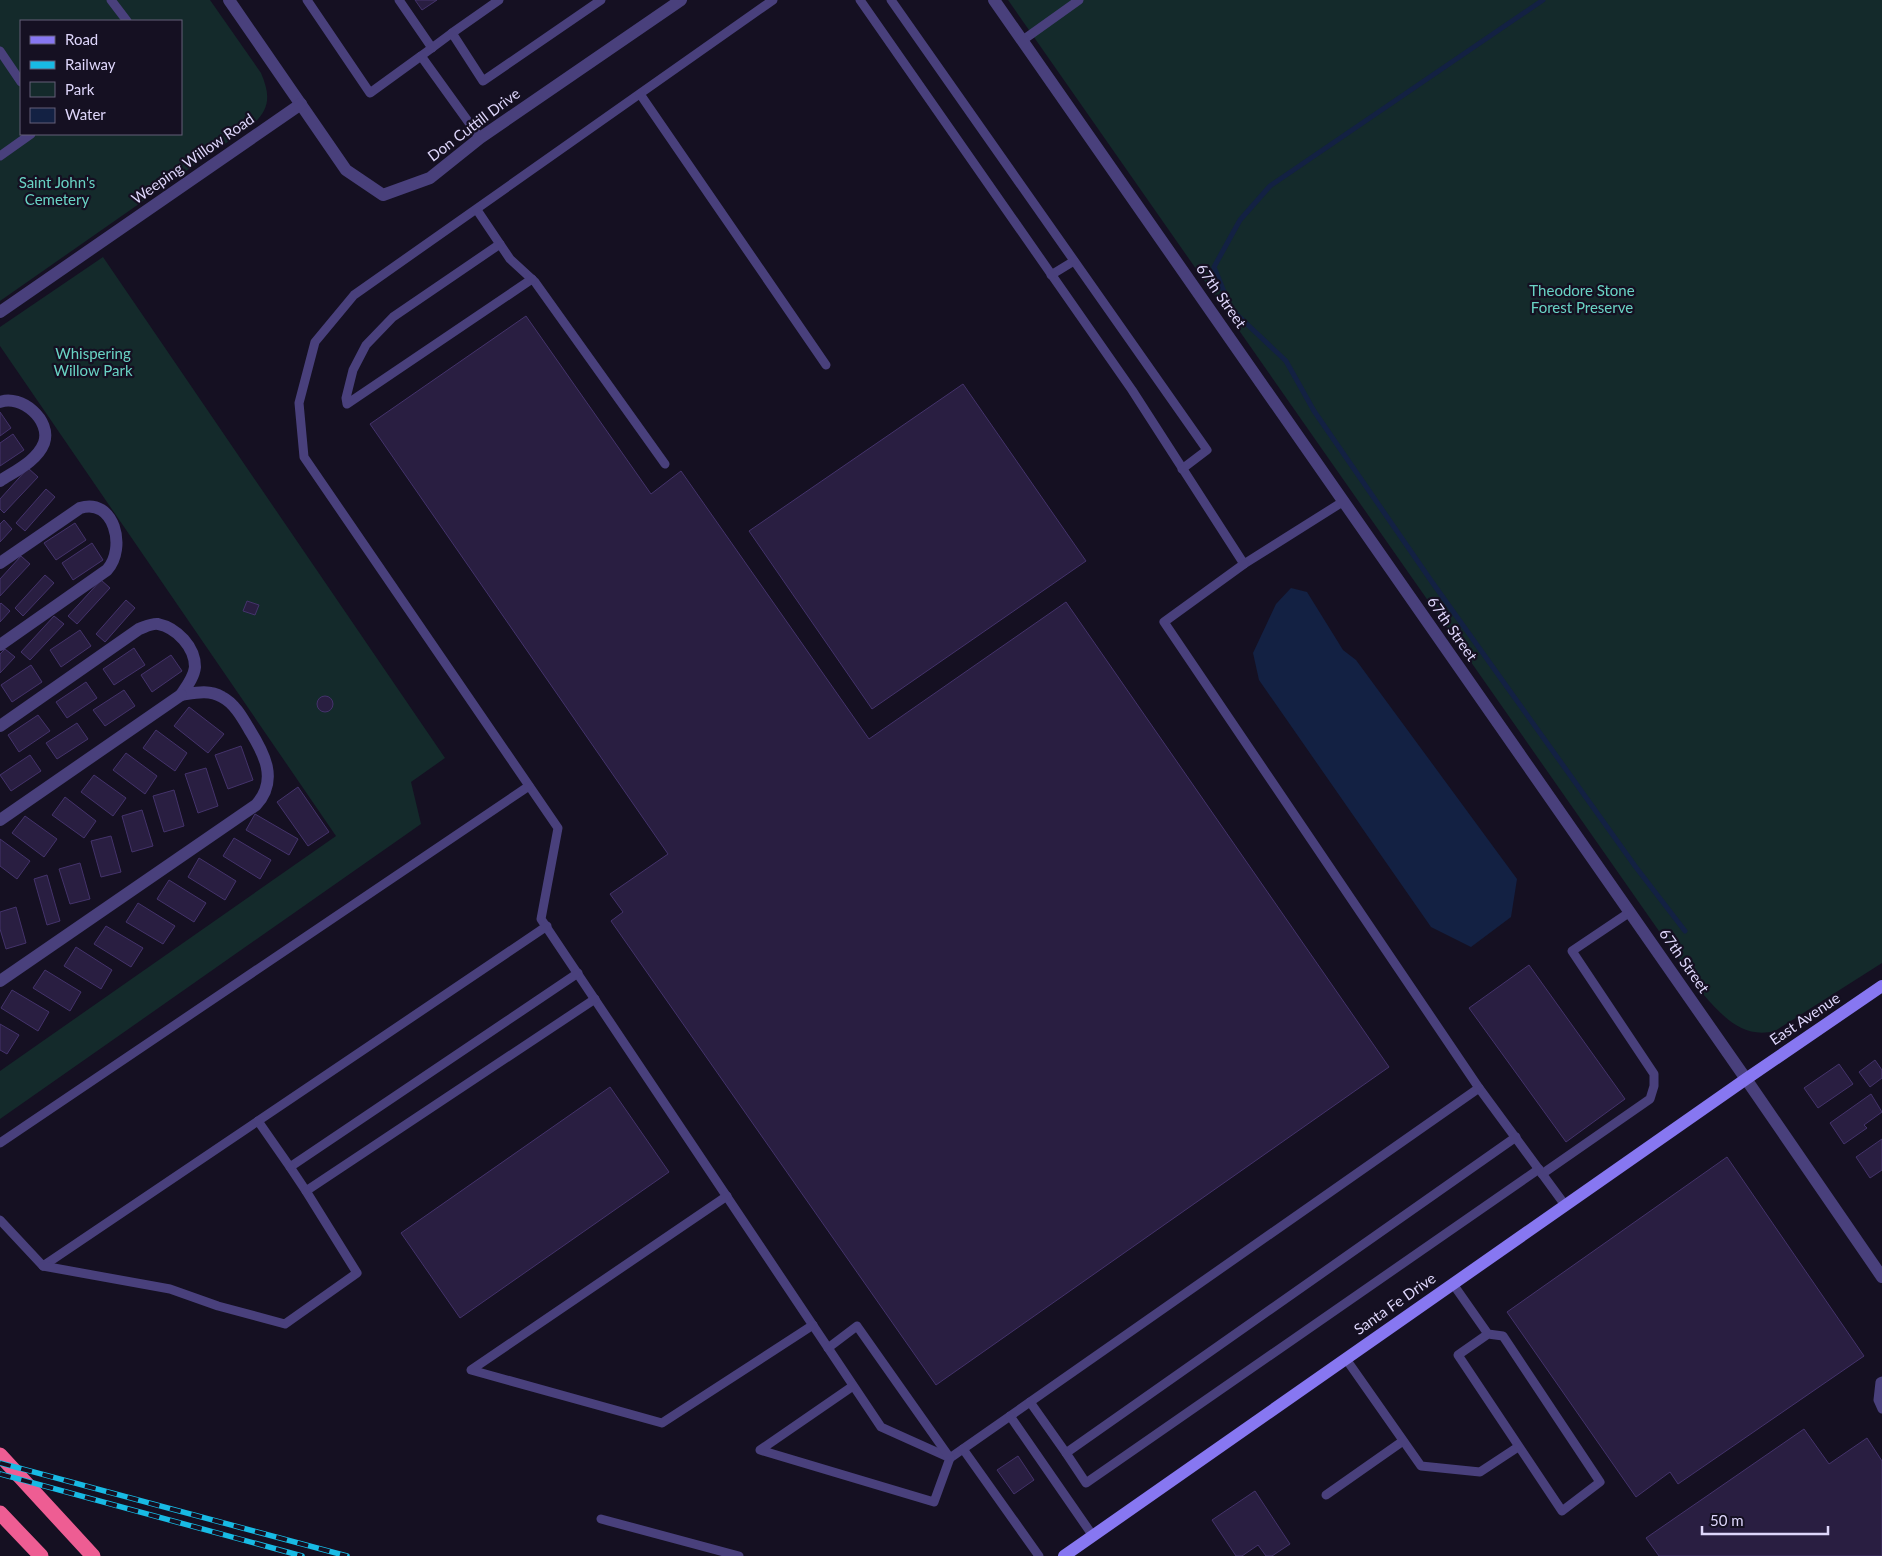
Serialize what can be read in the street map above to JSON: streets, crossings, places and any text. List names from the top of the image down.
{
  "streets": {
    "street": [
      "Don Cuttill Drive",
      "Weeping Willow Road",
      "67th Street",
      "East Avenue",
      "Santa Fe Drive"
    ]
  },
  "crossings": [
    ["Don Cuttill Drive", "Weeping Willow Road"],
    ["67th Street", "East Avenue"],
    ["67th Street", "Santa Fe Drive"],
    ["East Avenue", "Santa Fe Drive"]
  ],
  "parks": ["Saint John's Cemetery", "Theodore Stone Forest Preserve", "Whispering Willow Park"],
  "legend": [
    "Road",
    "Railway",
    "Park",
    "Water"
  ],
  "scale_bar": "50 m"
}
